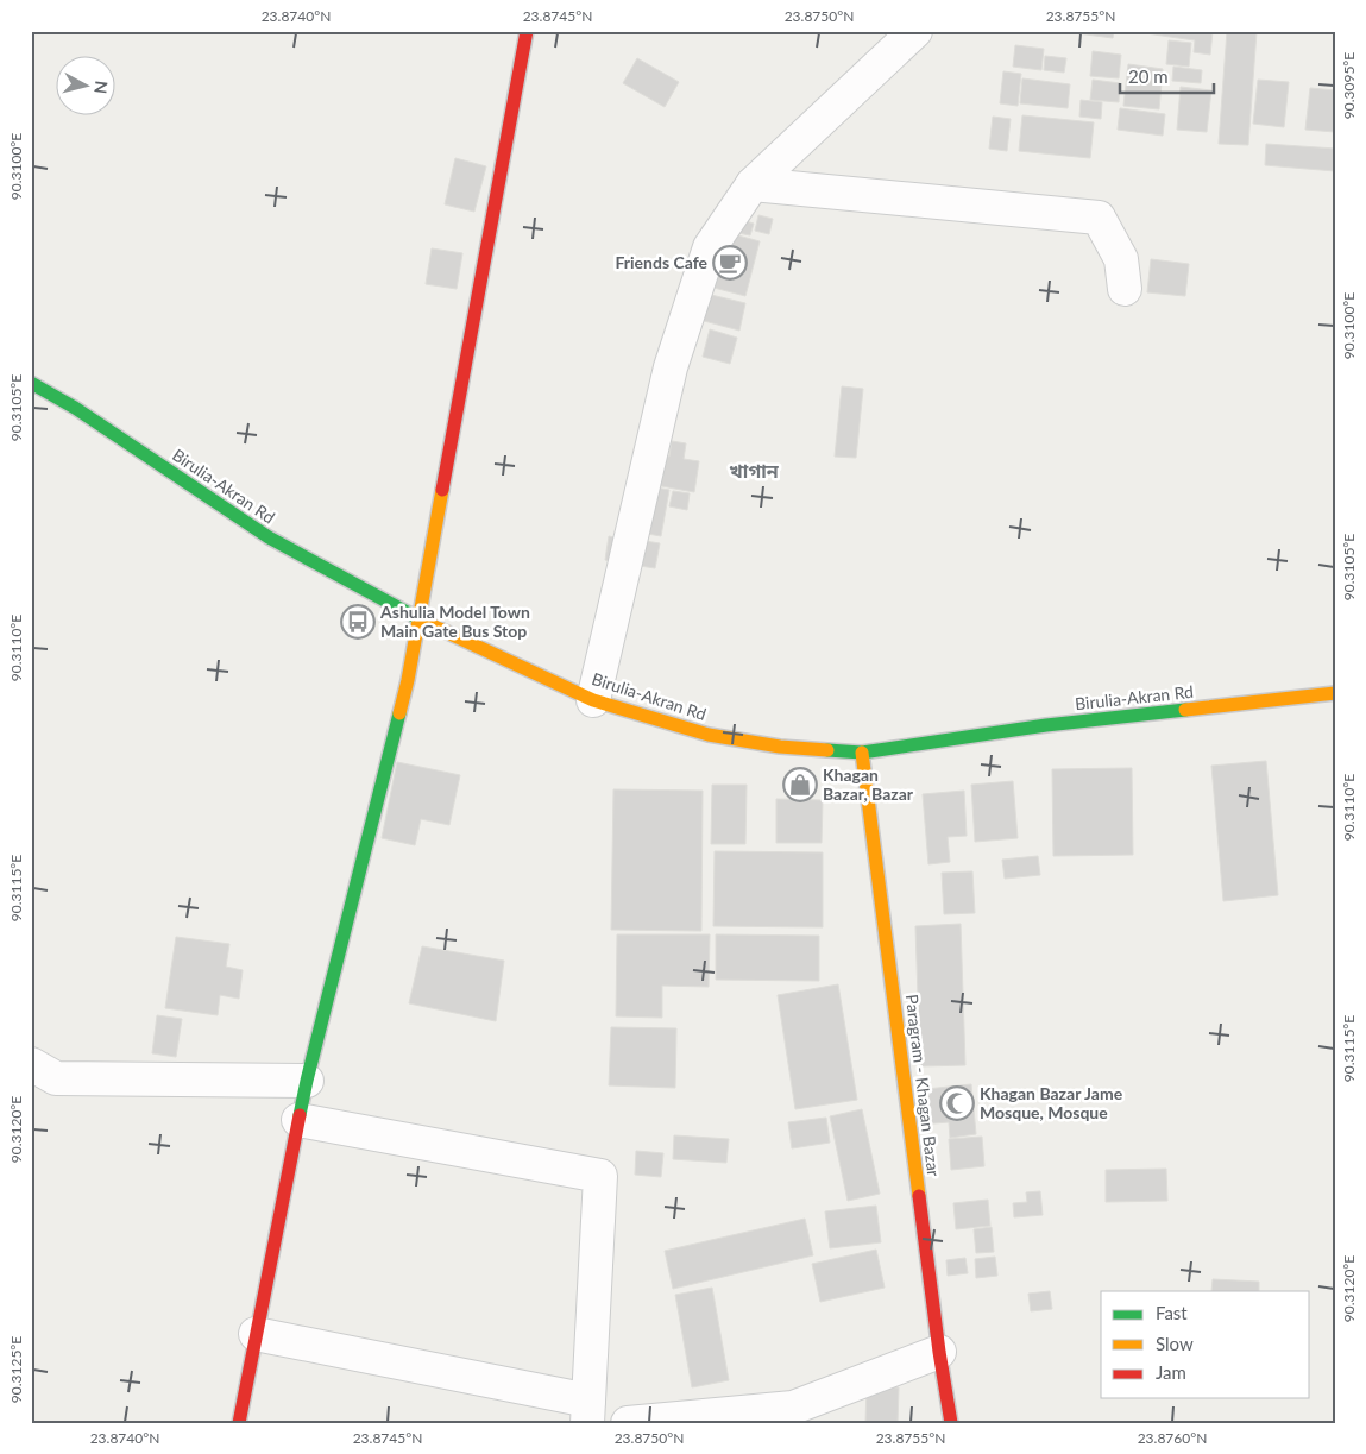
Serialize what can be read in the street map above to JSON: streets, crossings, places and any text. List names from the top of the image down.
{
  "streets": {
    "main road": ["Birulia-Akran Rd", "Paragram - Khagan Bazar"]
  },
  "crossings": [
    ["Birulia-Akran Rd", "Paragram - Khagan Bazar"]
  ],
  "districts": ["খাগান"],
  "places": {
    "cafe": ["Friends Cafe"],
    "bus stop": ["Ashulia Model Town Main Gate Bus Stop"],
    "shop": ["Khagan Bazar, Bazar"],
    "mosque": ["Khagan Bazar Jame Mosque, Mosque"]
  },
  "legend": ["Fast", "Slow", "Jam"],
  "scale_bar": "20 m",
  "north": "right",
  "coordinates": [
    "23.8740°N",
    "23.8745°N",
    "23.8750°N",
    "23.8755°N",
    "90.3095°E",
    "90.3100°E",
    "90.3105°E",
    "90.3110°E",
    "90.3115°E",
    "90.3120°E",
    "90.3125°E",
    "23.8760°N"
  ]
}
